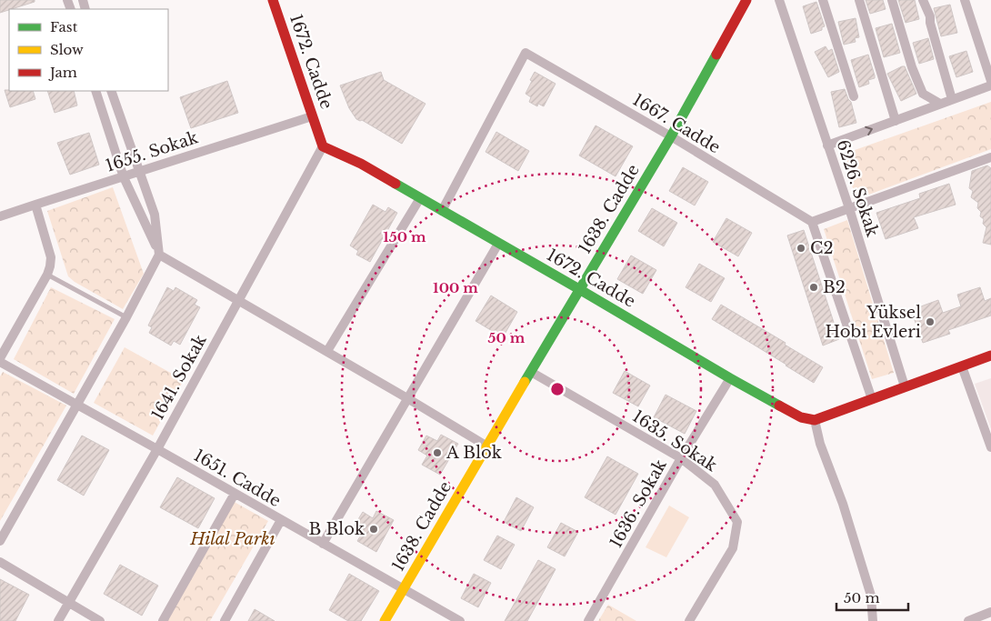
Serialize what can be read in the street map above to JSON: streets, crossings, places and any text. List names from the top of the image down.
{
  "streets": {
    "street": [
      "1672. Cadde",
      "1667. Cadde",
      "1655. Sokak",
      "6226. Sokak",
      "1638. Cadde",
      "1641. Sokak",
      "1635. Sokak",
      "1651. Cadde",
      "1636. Sokak"
    ]
  },
  "crossings": [
    ["1672. Cadde", "1667. Cadde"],
    ["1672. Cadde", "1655. Sokak"],
    ["1672. Cadde", "1638. Cadde"],
    ["1672. Cadde", "1641. Sokak"],
    ["1672. Cadde", "1636. Sokak"],
    ["1667. Cadde", "1638. Cadde"],
    ["1638. Cadde", "1635. Sokak"],
    ["1638. Cadde", "1651. Cadde"],
    ["1641. Sokak", "1651. Cadde"],
    ["1635. Sokak", "1636. Sokak"]
  ],
  "parks": ["Hilal Parkı"],
  "places": [
    "C2",
    "B2",
    "Yüksel Hobi Evleri",
    "A Blok",
    "B Blok"
  ],
  "legend": ["Fast", "Slow", "Jam"],
  "scale_bar": "50 m",
  "rings": ["150 m", "100 m", "50 m"]
}
